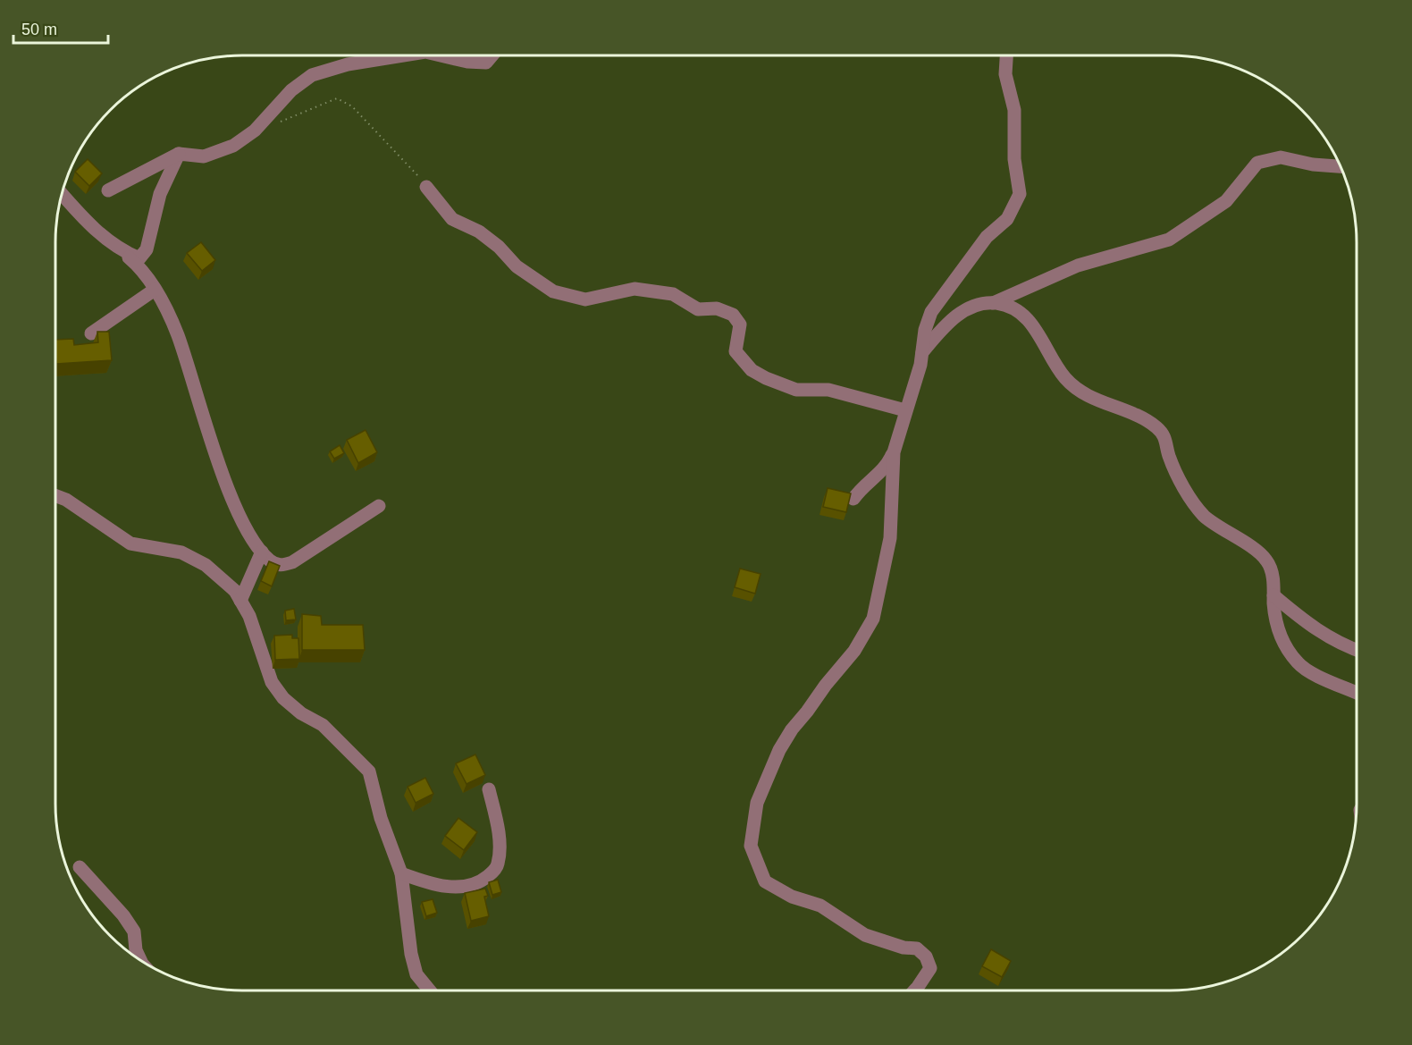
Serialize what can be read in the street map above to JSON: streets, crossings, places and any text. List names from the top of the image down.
{
  "scale_bar": "50 m"
}
